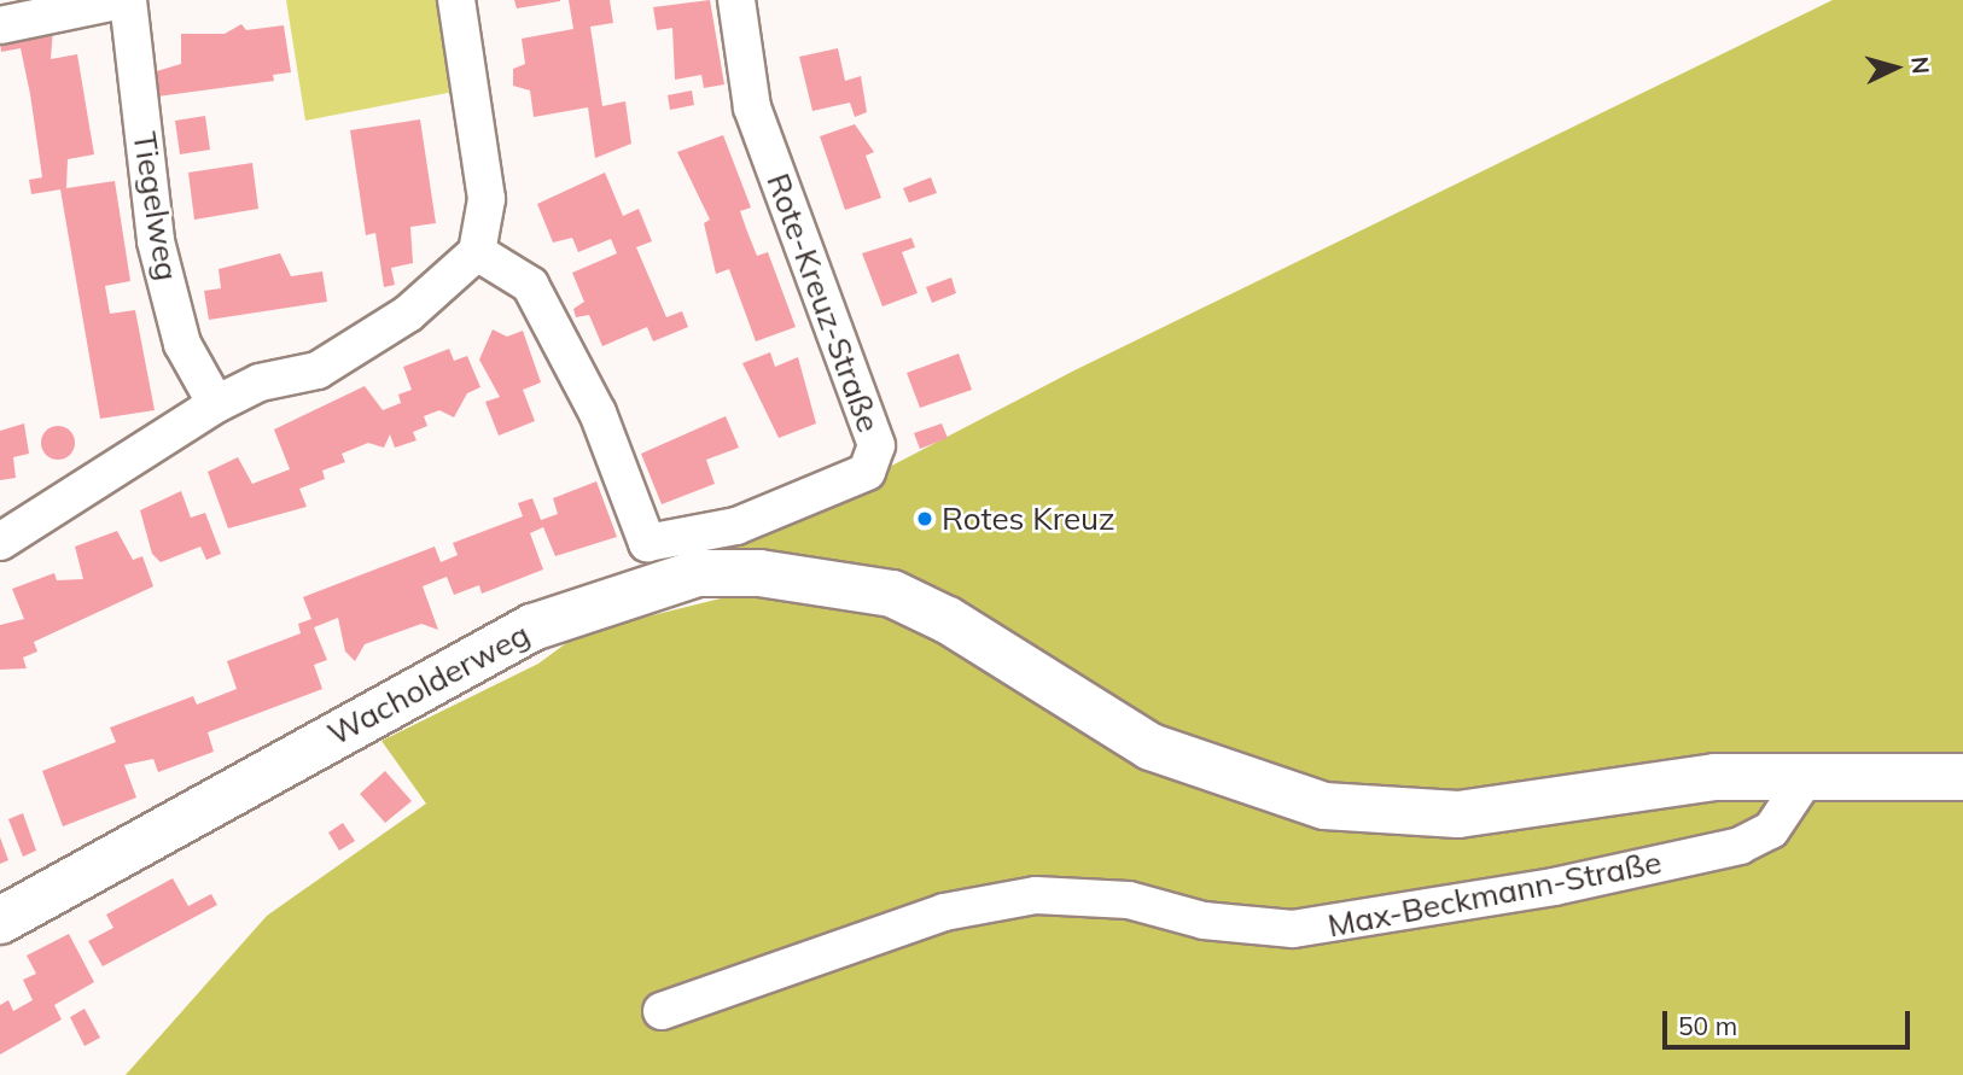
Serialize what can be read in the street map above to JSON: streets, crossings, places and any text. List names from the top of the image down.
{
  "streets": {
    "main road": ["Wacholderweg"],
    "street": ["Tiegelweg", "Rote-Kreuz-Straße", "Max-Beckmann-Straße"]
  },
  "crossings": [
    ["Wacholderweg", "Max-Beckmann-Straße"]
  ],
  "places": ["Rotes Kreuz"],
  "scale_bar": "50 m",
  "north": "right"
}
